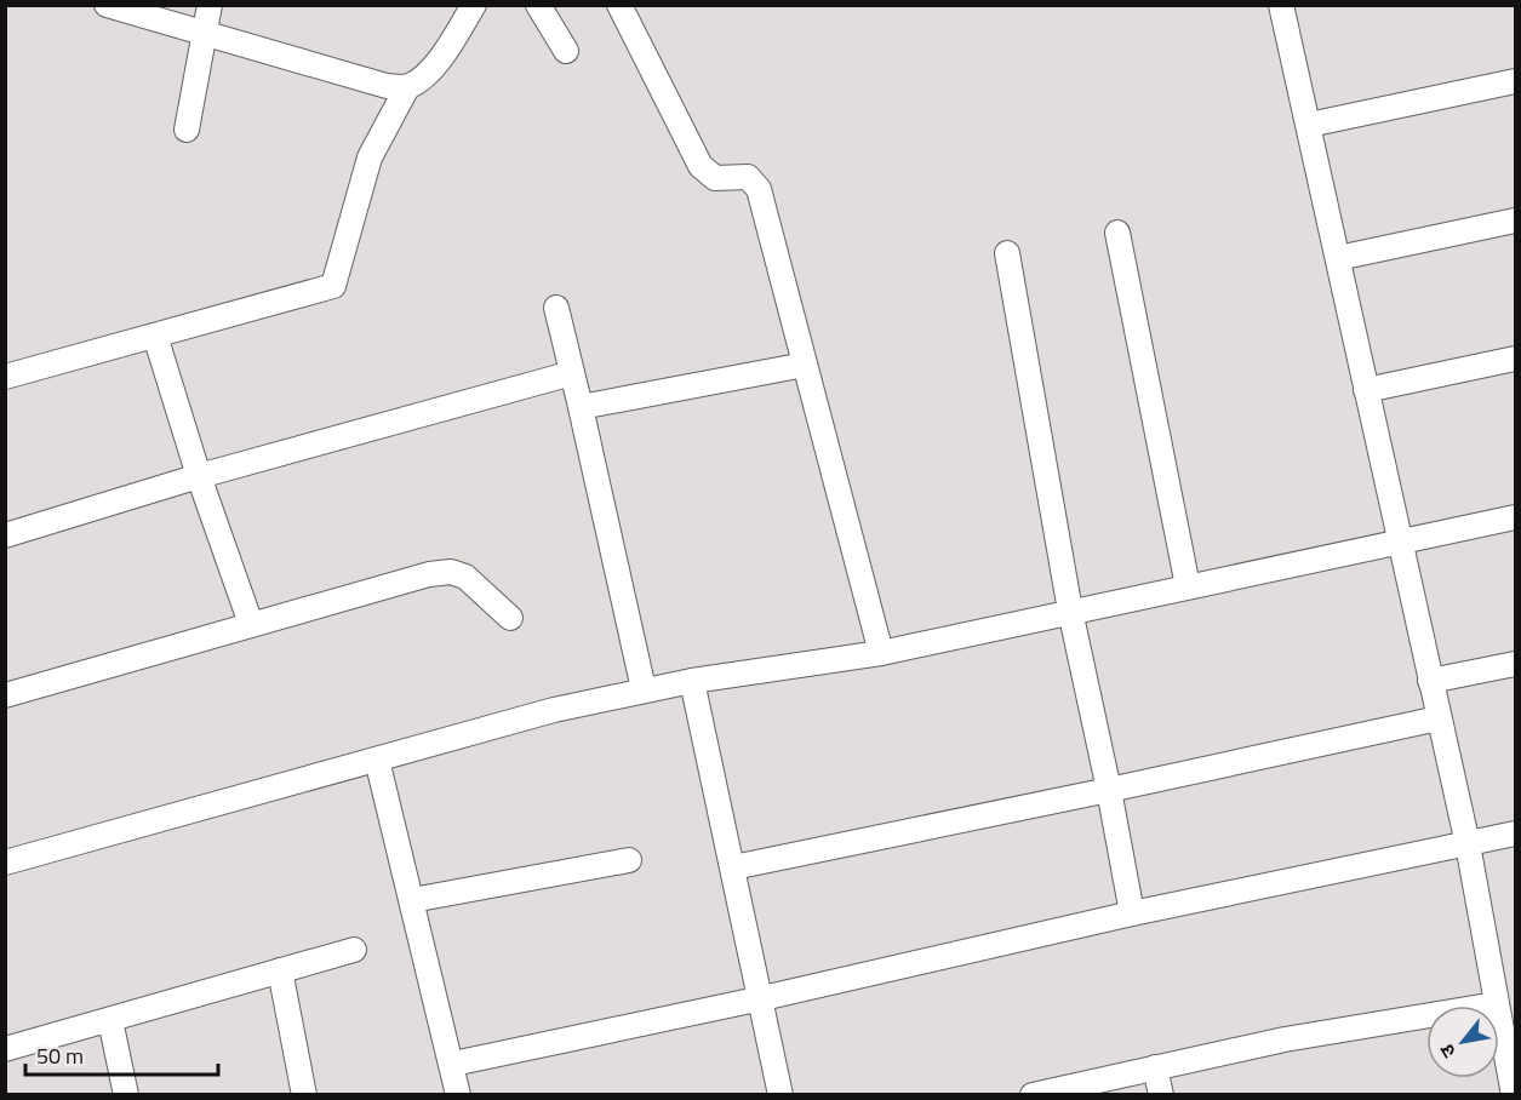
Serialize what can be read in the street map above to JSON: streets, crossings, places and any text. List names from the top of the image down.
{
  "scale_bar": "50 m",
  "north": "bottom left"
}
